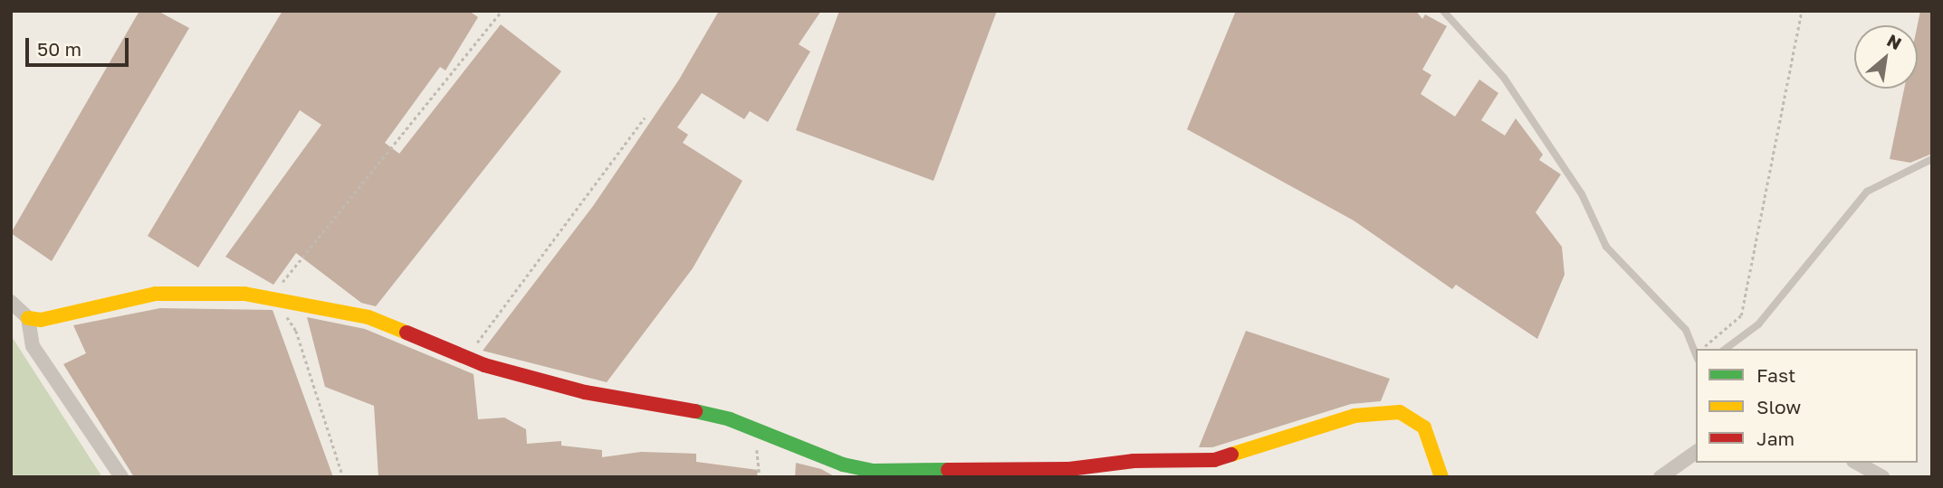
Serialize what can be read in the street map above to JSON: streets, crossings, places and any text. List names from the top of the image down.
{
  "legend": ["Fast", "Slow", "Jam"],
  "scale_bar": "50 m",
  "north": "top right"
}
